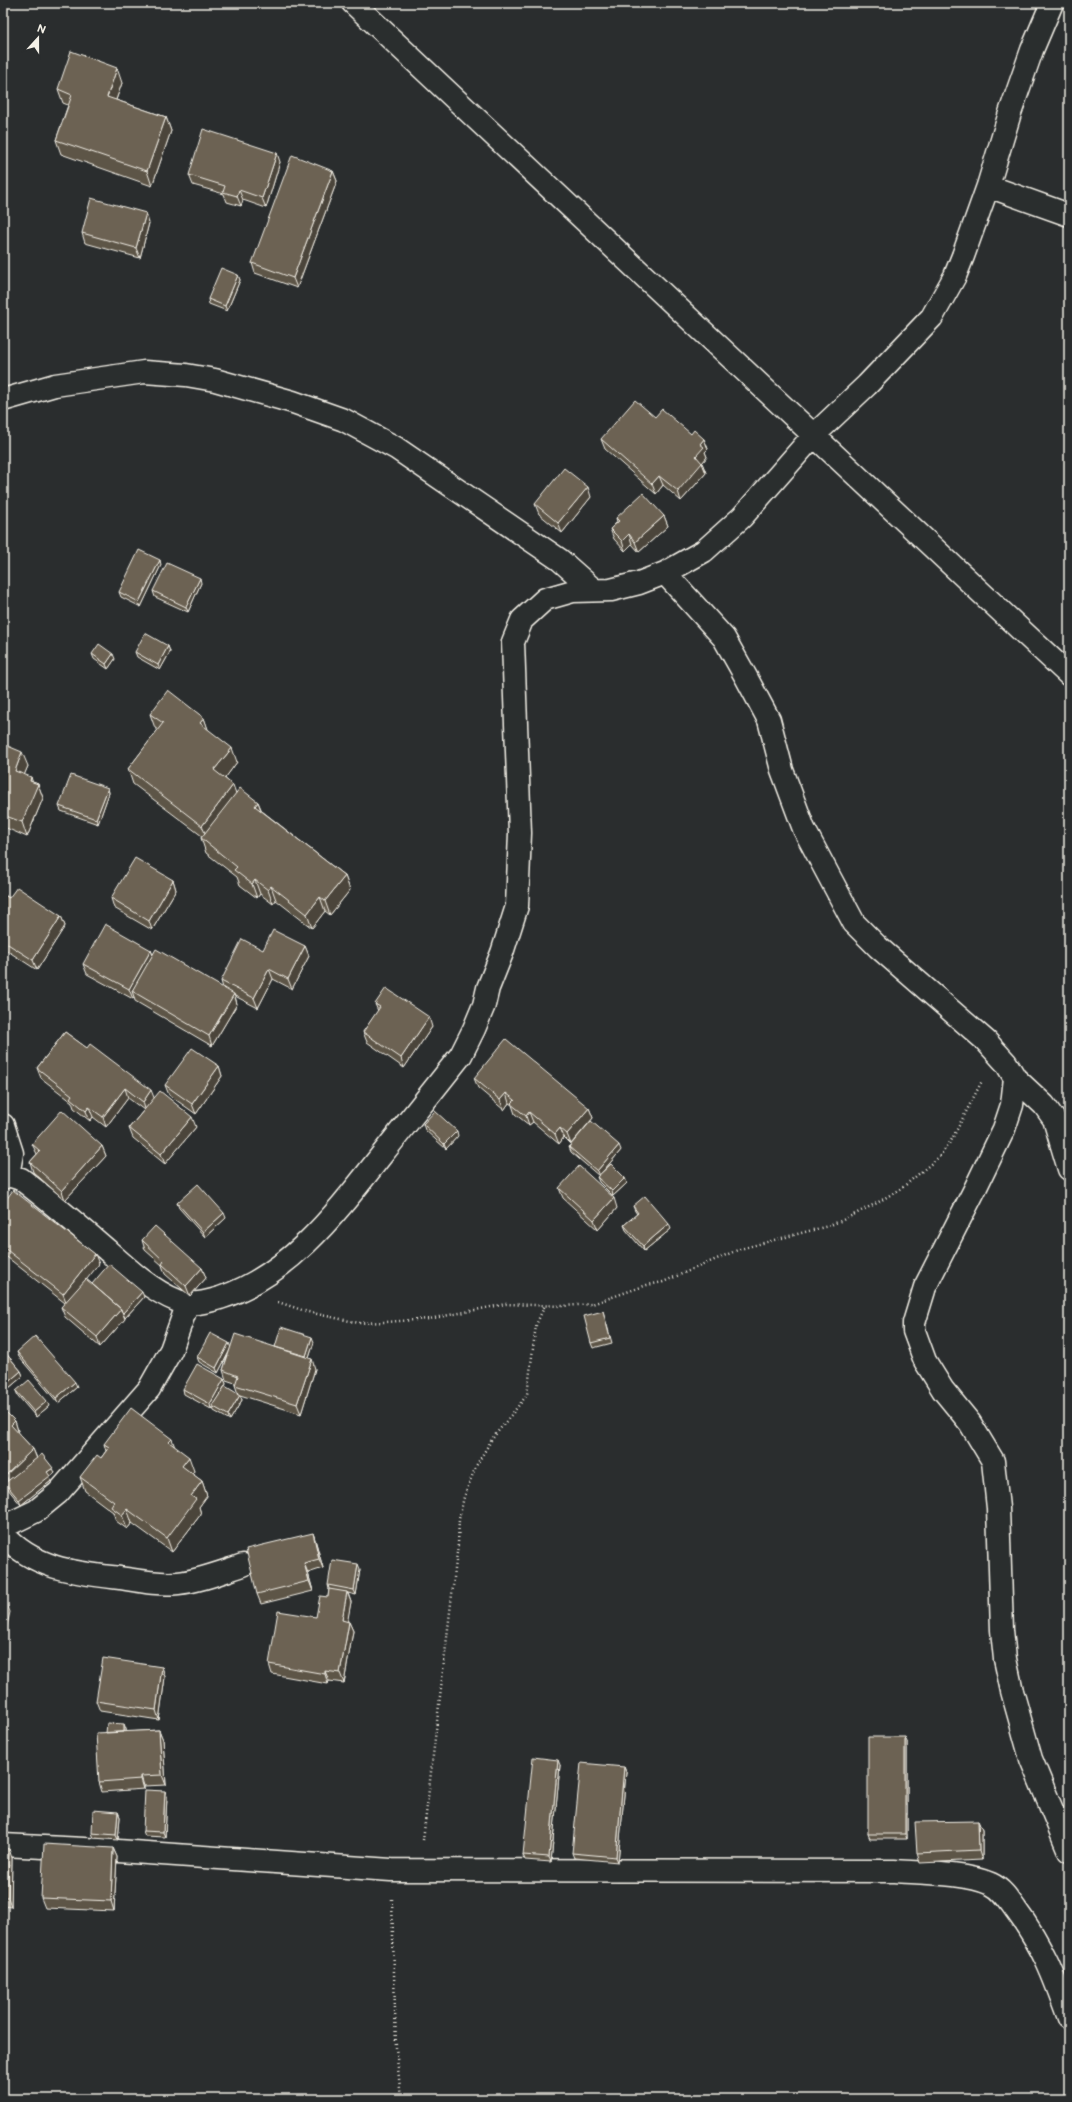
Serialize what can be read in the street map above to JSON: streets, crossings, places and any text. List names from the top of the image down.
{
  "north": "top"
}
